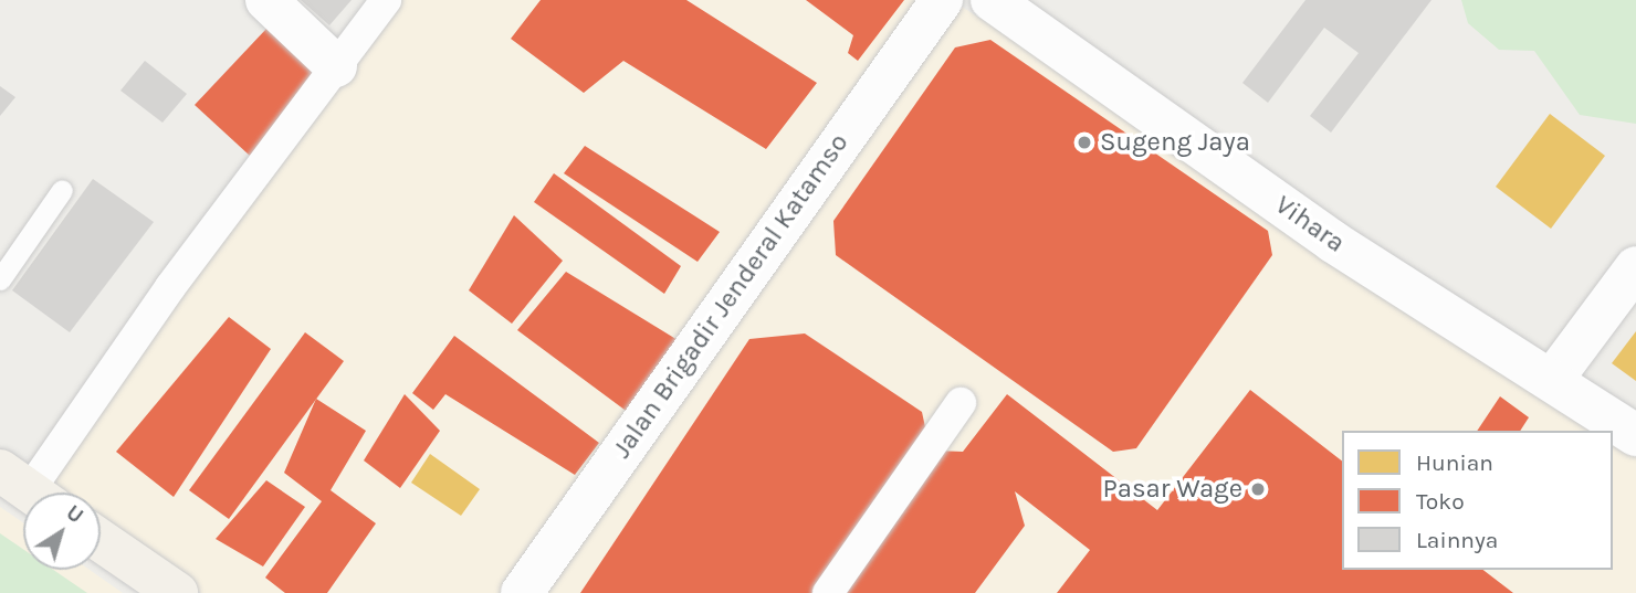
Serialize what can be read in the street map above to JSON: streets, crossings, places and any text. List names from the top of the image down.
{
  "streets": {
    "street": ["Vihara", "Jalan Brigadir Jenderal Katamso"]
  },
  "places": ["Sugeng Jaya", "Pasar Wage"],
  "legend": ["Hunian", "Toko", "Lainnya"],
  "north": "top right"
}
